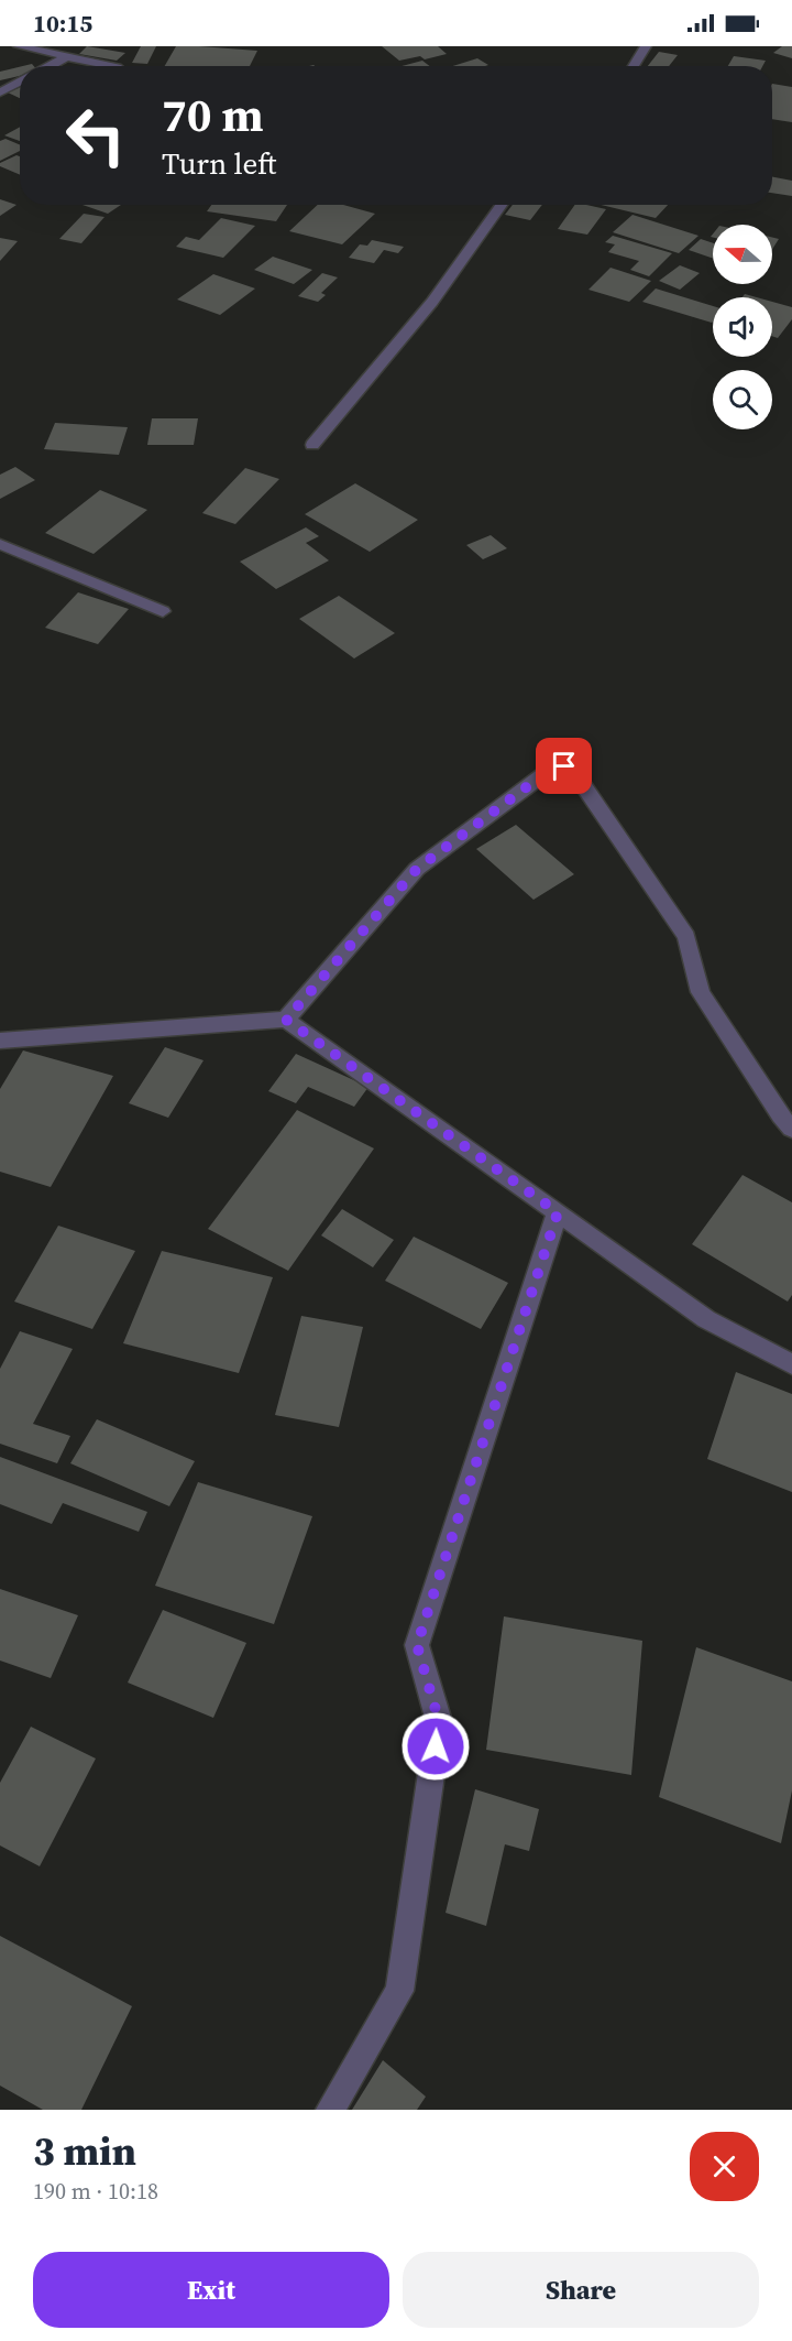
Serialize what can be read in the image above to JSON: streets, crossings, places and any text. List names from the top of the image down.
{
  "north": "left",
  "page": {
    "status": "10:15",
    "turn": ["70 m", "Turn left"],
    "heading": ["3 min", "190 m · 10:18"],
    "buttons": ["Exit", "Share"]
  }
}
